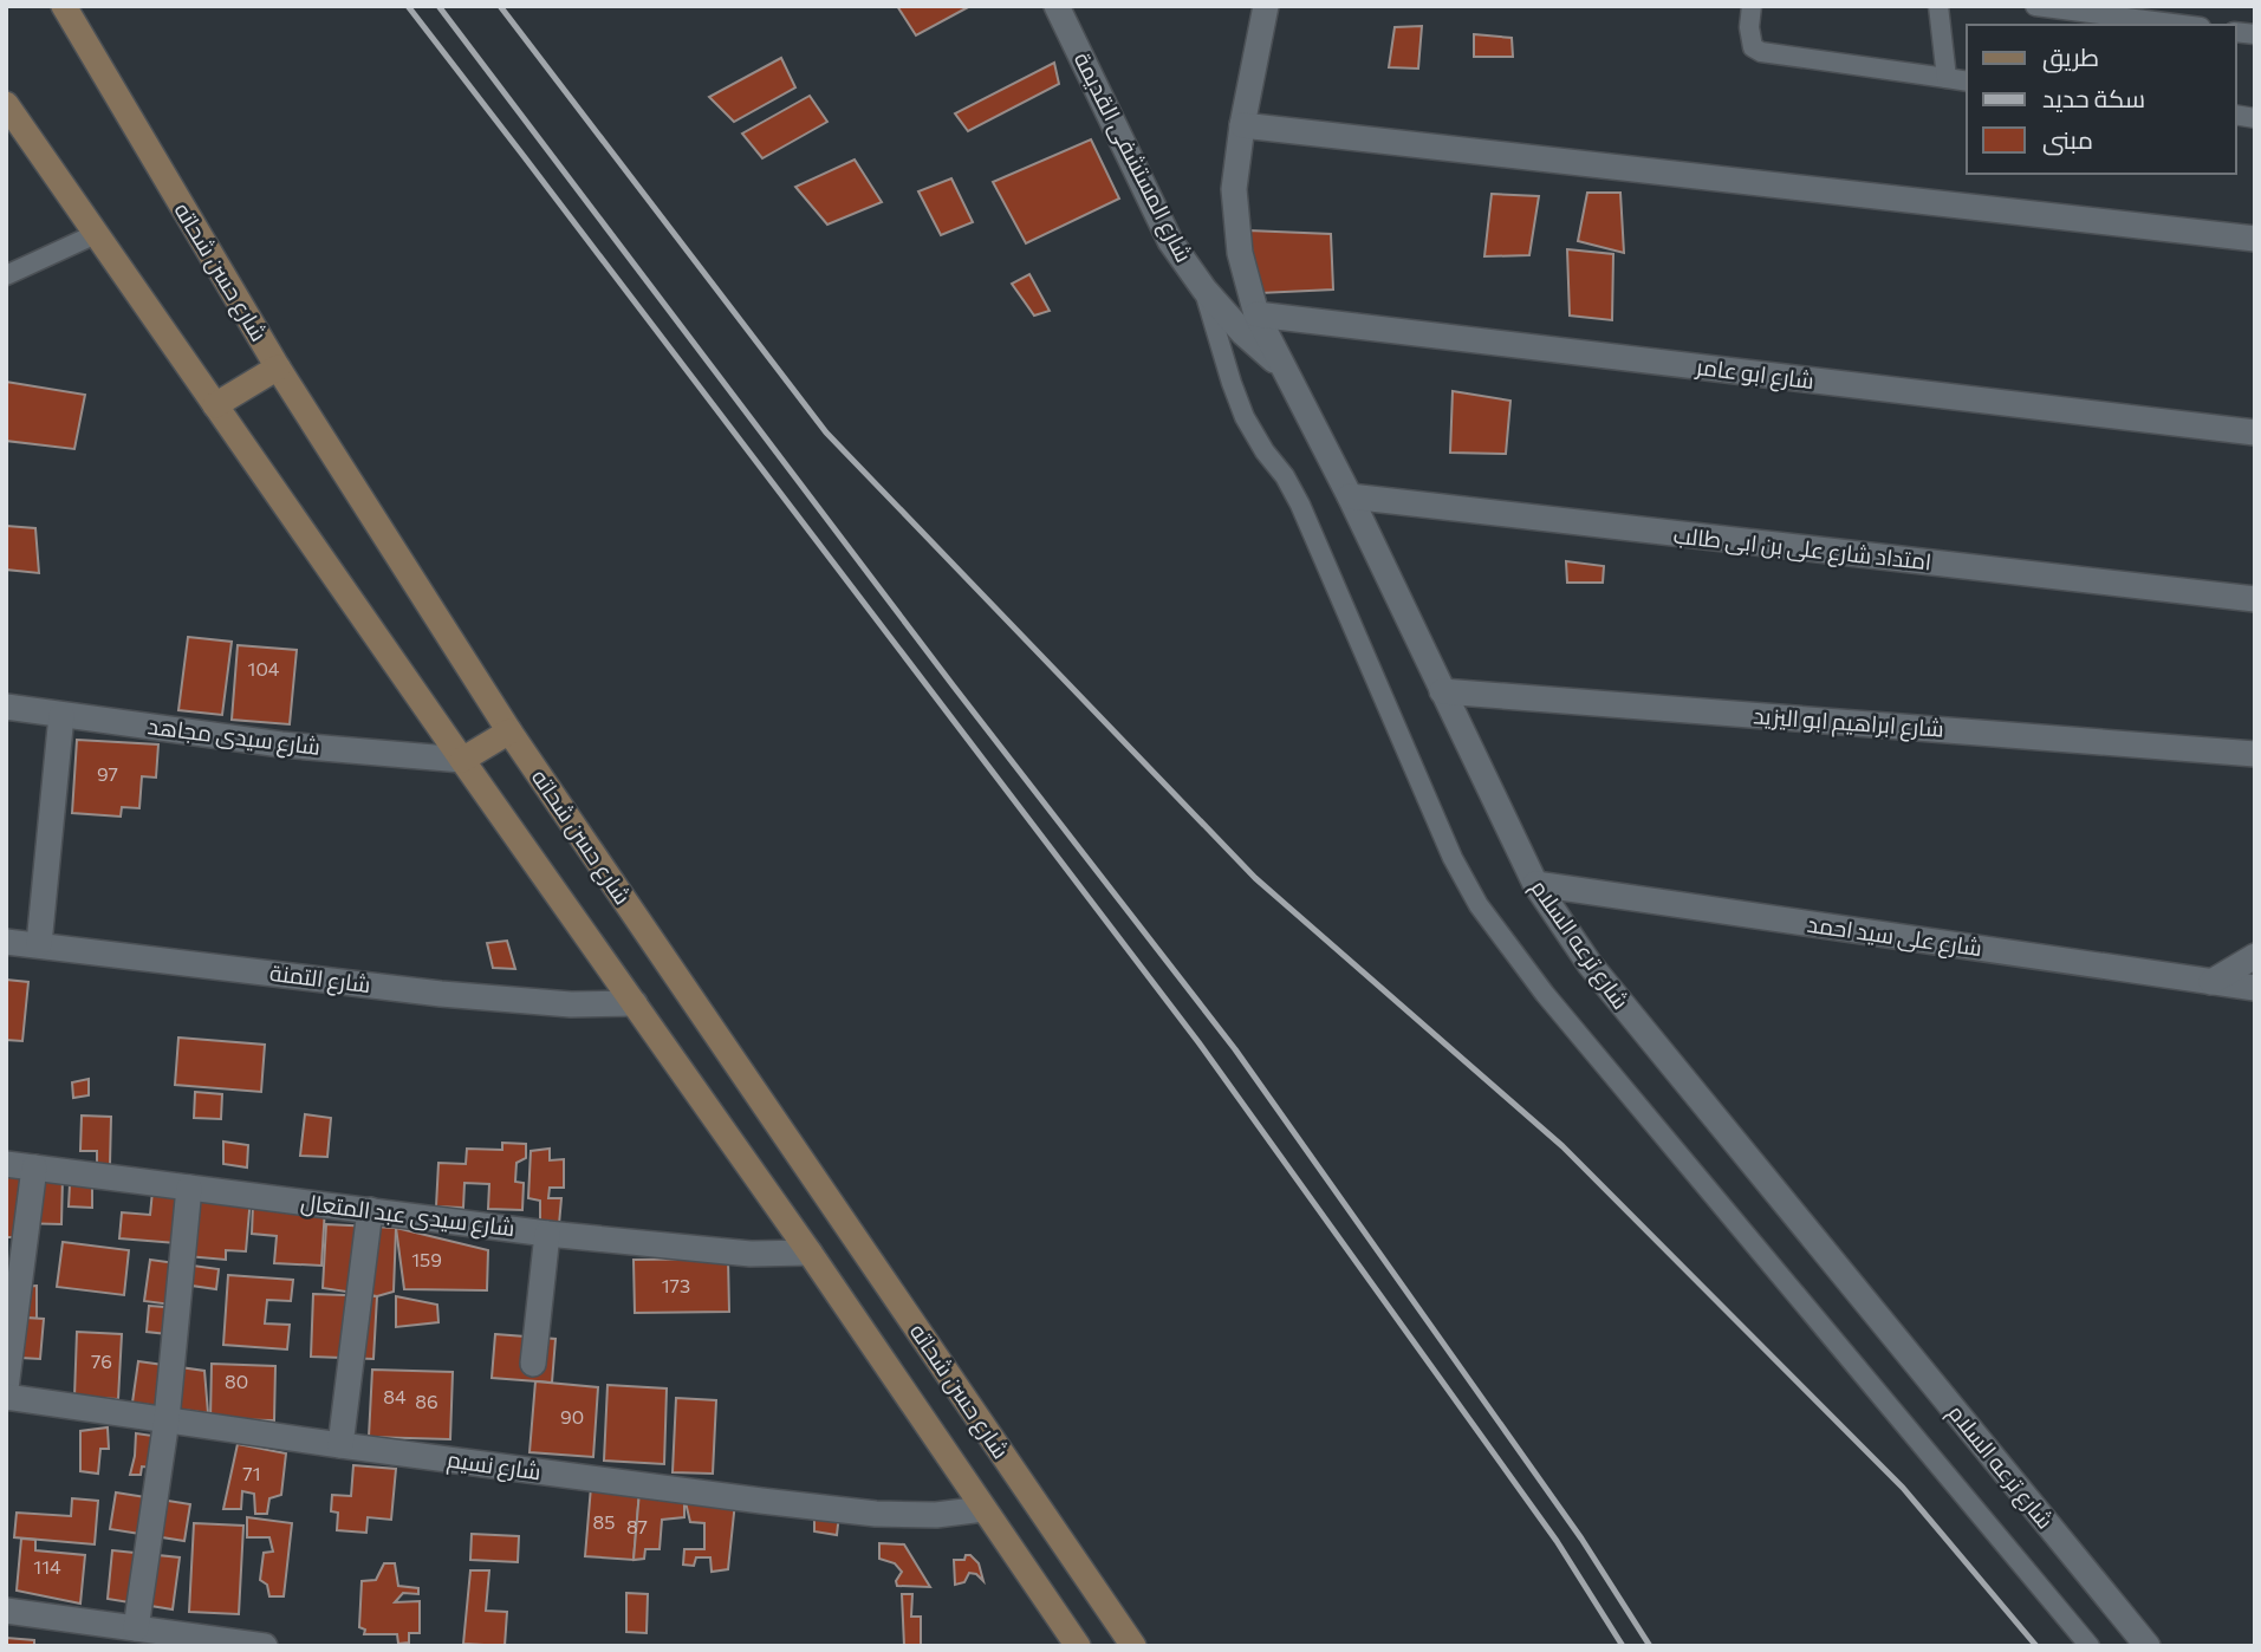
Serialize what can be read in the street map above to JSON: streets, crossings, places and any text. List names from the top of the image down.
{
  "streets": {
    "main road": ["شارع حسن شحاته"],
    "street": [
      "شارع المستشفى القديمة",
      "شارع ابو عامر",
      "امتداد شارع على بن ابى طالب",
      "شارع ابراهيم ابو اليزيد",
      "شارع سيدى مجاهد",
      "شارع على سيد احمد",
      "شارع ترعه السلام",
      "شارع التمنة",
      "شارع سيدى عبد المتعال",
      "شارع نسيم"
    ]
  },
  "crossings": [
    ["شارع المستشفى القديمة", "شارع ترعه السلام"],
    ["شارع حسن شحاته", "شارع سيدى مجاهد"],
    ["شارع حسن شحاته", "شارع التمنة"],
    ["شارع حسن شحاته", "شارع سيدى عبد المتعال"],
    ["شارع حسن شحاته", "شارع نسيم"],
    ["شارع ابو عامر", "شارع ترعه السلام"],
    ["امتداد شارع على بن ابى طالب", "شارع ترعه السلام"],
    ["شارع ابراهيم ابو اليزيد", "شارع ترعه السلام"],
    ["شارع على سيد احمد", "شارع ترعه السلام"]
  ],
  "house_numbers": [
    "104",
    "97",
    "159",
    "173",
    "76",
    "80",
    "84",
    "86",
    "90",
    "71",
    "85",
    "87",
    "114"
  ],
  "legend": ["طريق", "سكة حديد", "مبنى"]
}
